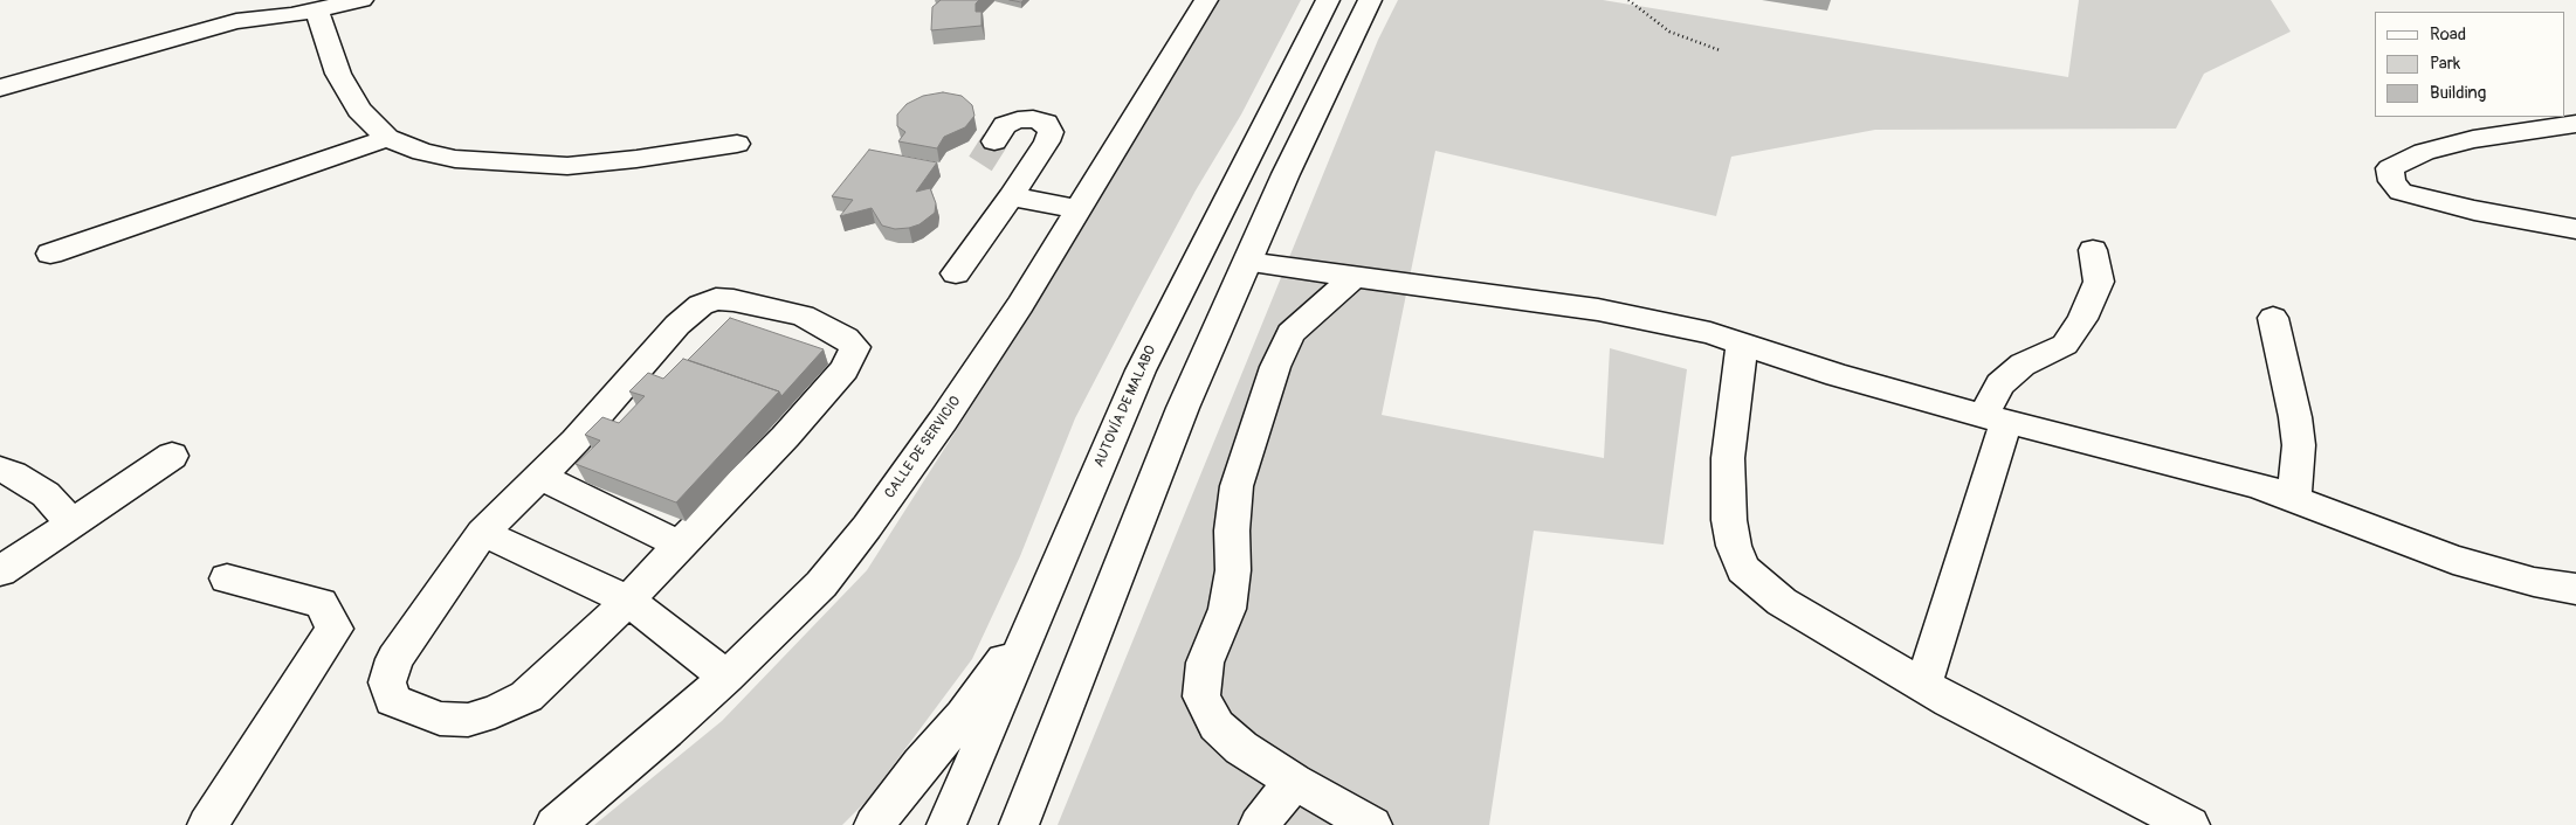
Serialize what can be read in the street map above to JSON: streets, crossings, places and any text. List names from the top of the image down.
{
  "streets": {
    "main road": ["AUTOVÍA DE MALABO", "CALLE DE SERVICIO"]
  },
  "legend": ["Road", "Park", "Building"]
}
